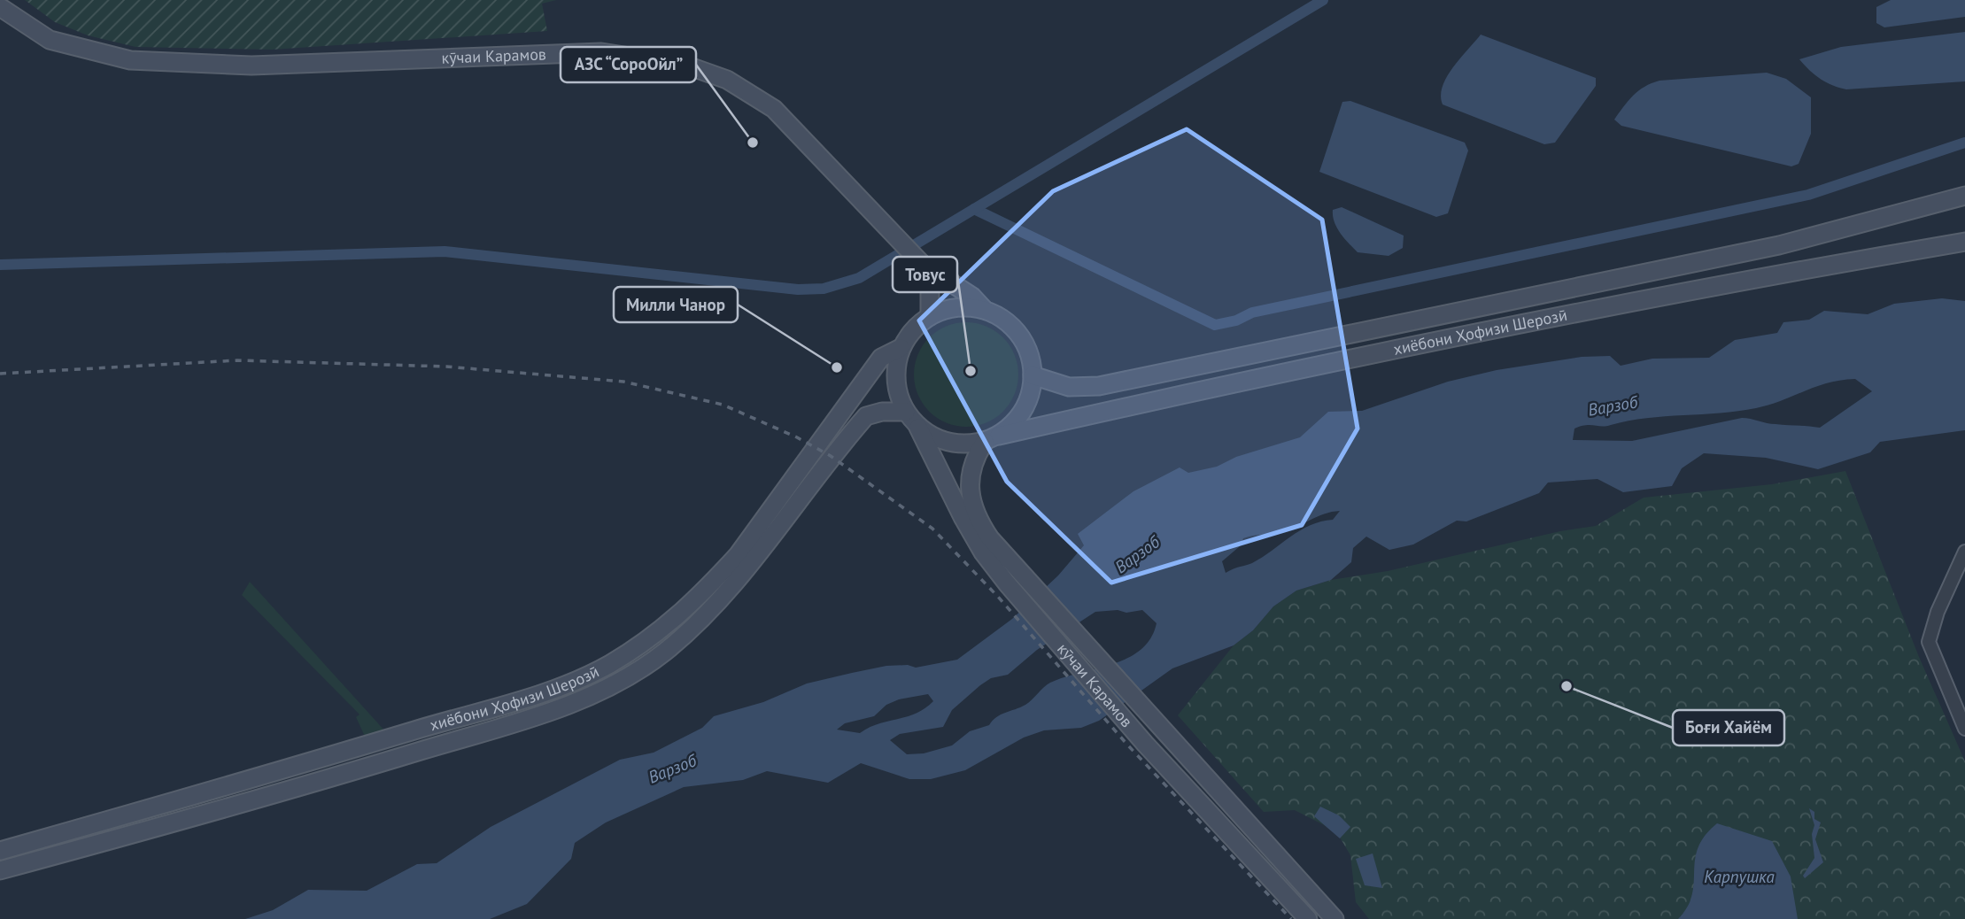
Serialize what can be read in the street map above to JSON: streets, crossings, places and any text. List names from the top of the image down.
{
  "streets": {
    "main road": ["кӯчаи Карамов", "хиёбони Ҳофизи Шерозӣ"]
  },
  "crossings": [
    ["кӯчаи Карамов", "хиёбони Ҳофизи Шерозӣ"]
  ],
  "water": ["Варзоб", "Карпушка"],
  "places": [
    "АЗС “СороОйл”",
    "Милли Чанор",
    "Товус",
    "Боғи Хайём"
  ]
}
